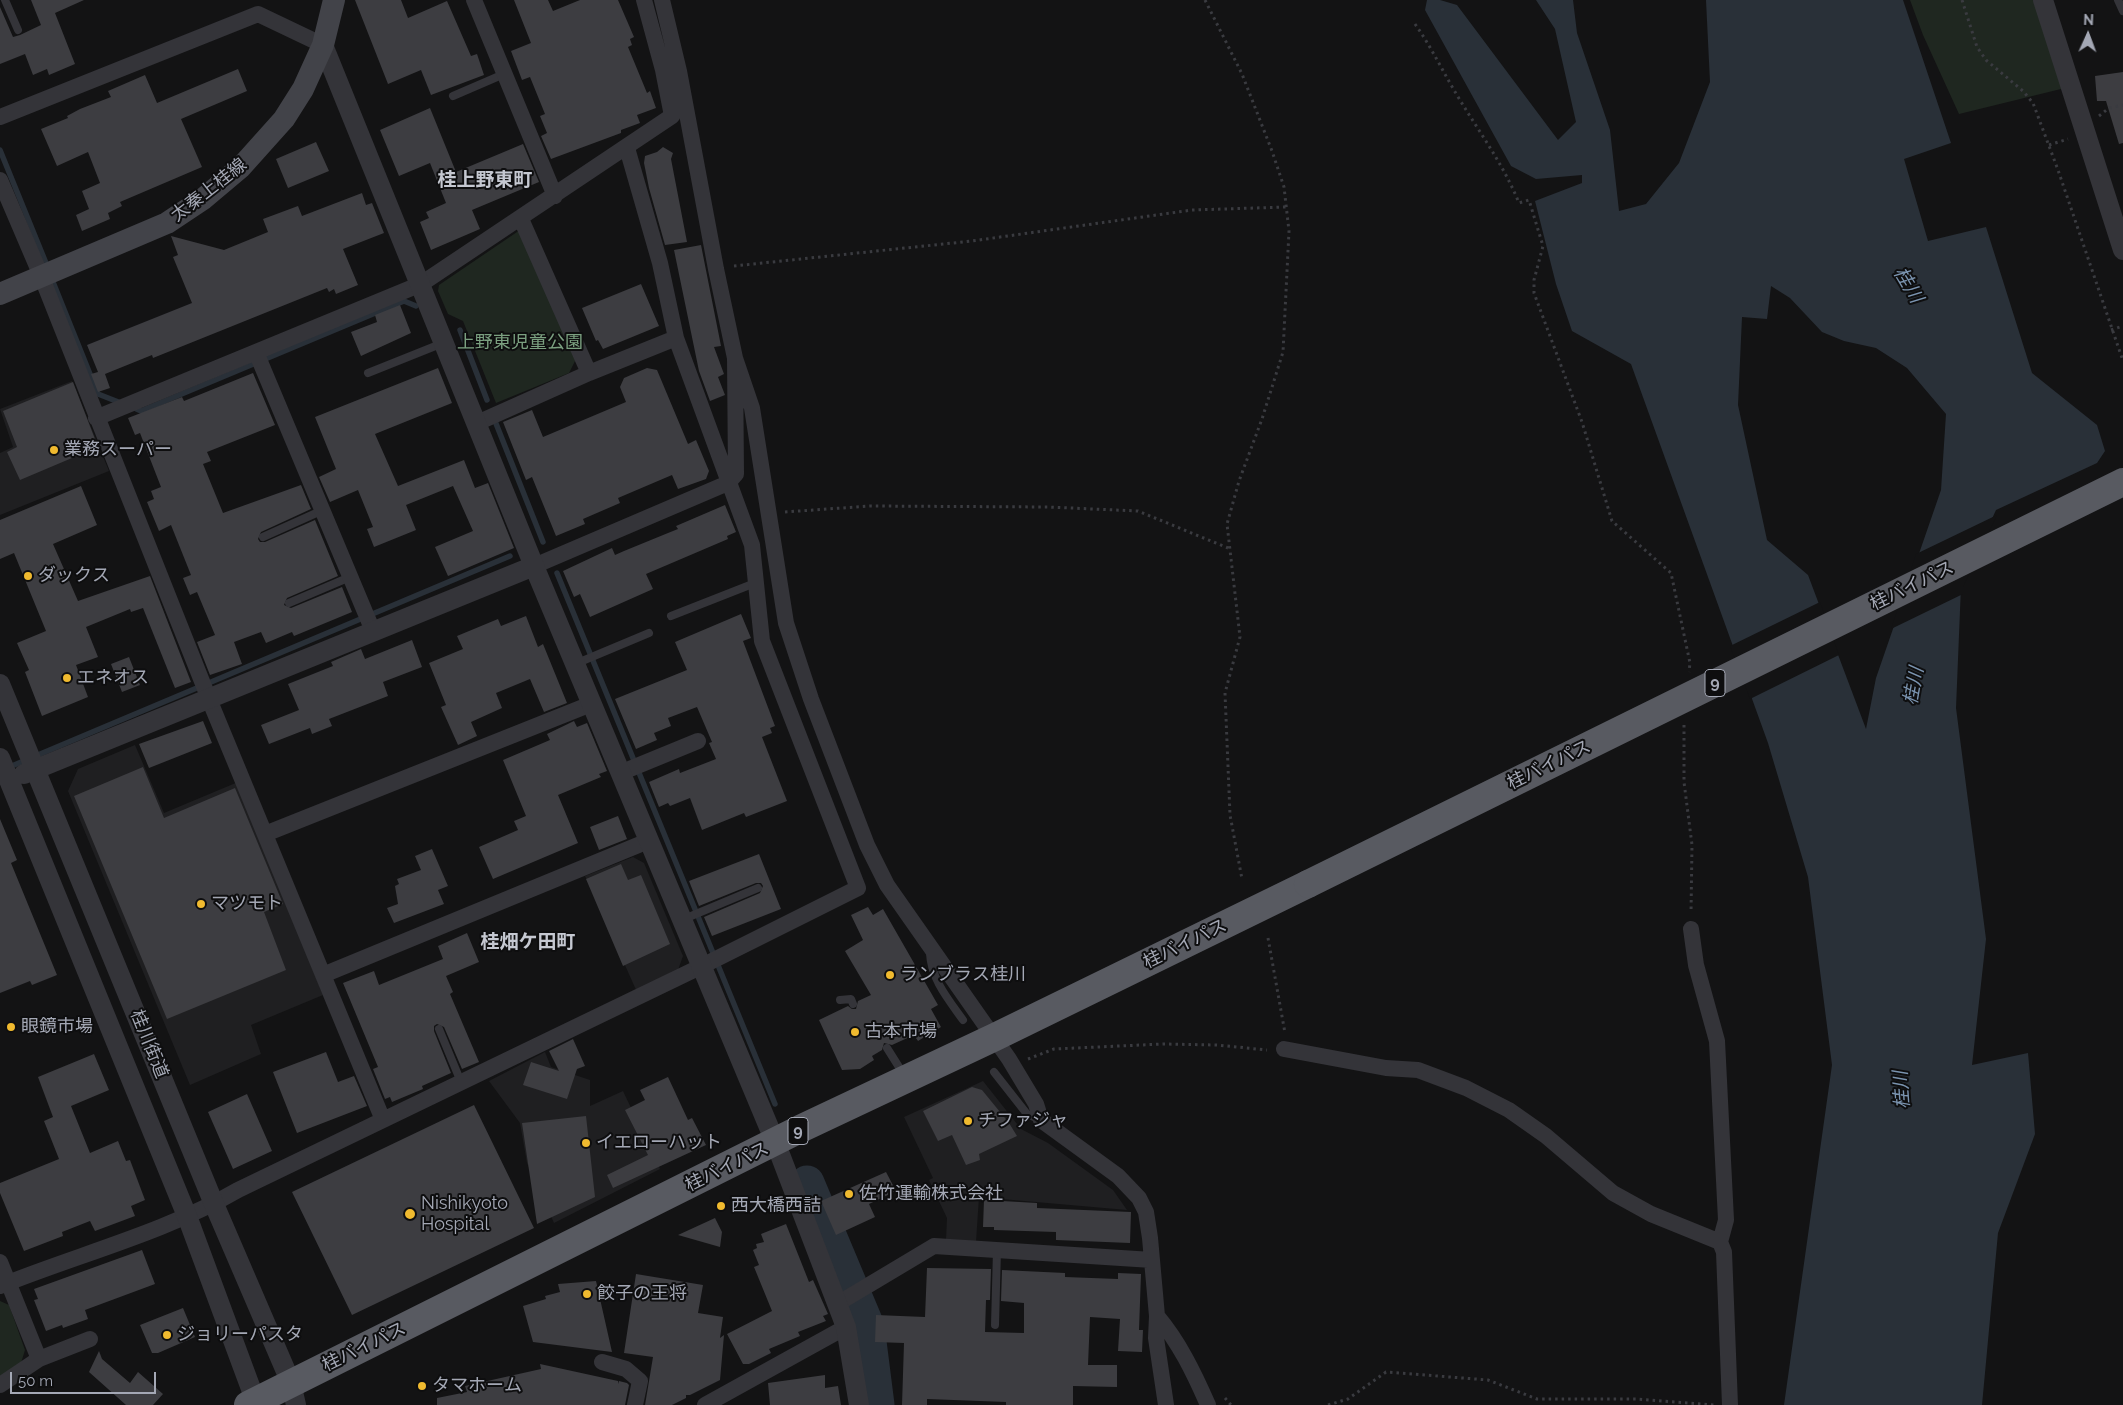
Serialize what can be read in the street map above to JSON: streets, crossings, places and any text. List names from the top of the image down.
{
  "streets": {
    "highway": ["桂バイパス", "9"],
    "main road": ["太秦上桂線"],
    "street": ["桂川街道"]
  },
  "crossings": [
    ["桂バイパス", "桂川街道"]
  ],
  "districts": ["桂上野東町", "桂畑ケ田町"],
  "water": ["桂川"],
  "parks": ["上野東児童公園"],
  "places": [
    "業務スーパー",
    "ダックス",
    "エネオス",
    "マツモト",
    "ランブラス桂川",
    "眼鏡市場",
    "古本市場",
    "チファジャ",
    "イエローハット",
    "佐竹運輸株式会社",
    "西大橋西詰",
    "Nishikyoto Hospital",
    "餃子の王将",
    "ジョリーパスタ",
    "タマホーム"
  ],
  "scale_bar": "50 m",
  "north": "top"
}
